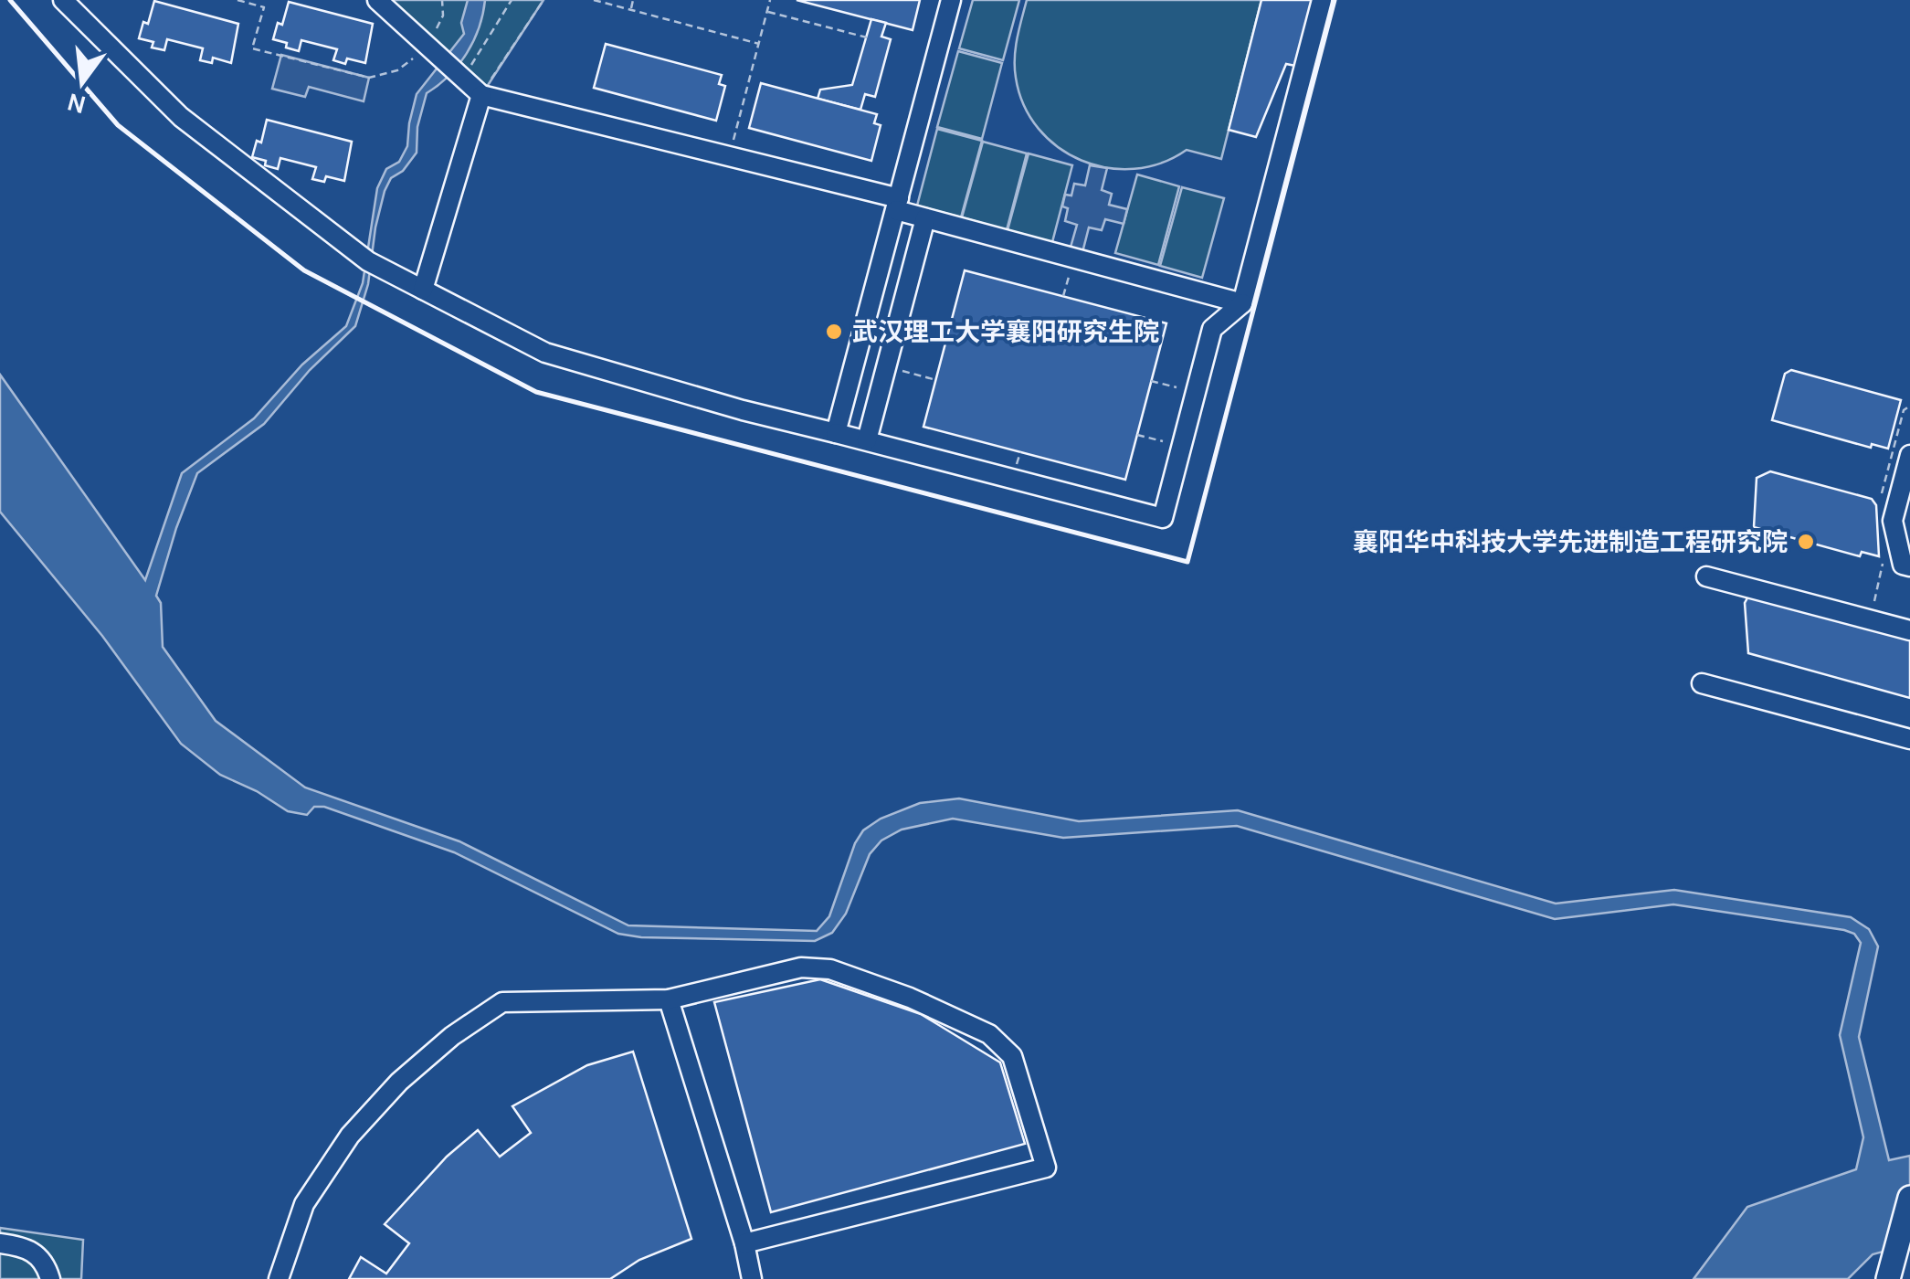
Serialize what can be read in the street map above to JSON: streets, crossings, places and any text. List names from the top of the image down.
{
  "places": ["武汉理工大学襄阳研究生院", "襄阳华中科技大学先进制造工程研究院"],
  "north": "bottom"
}
